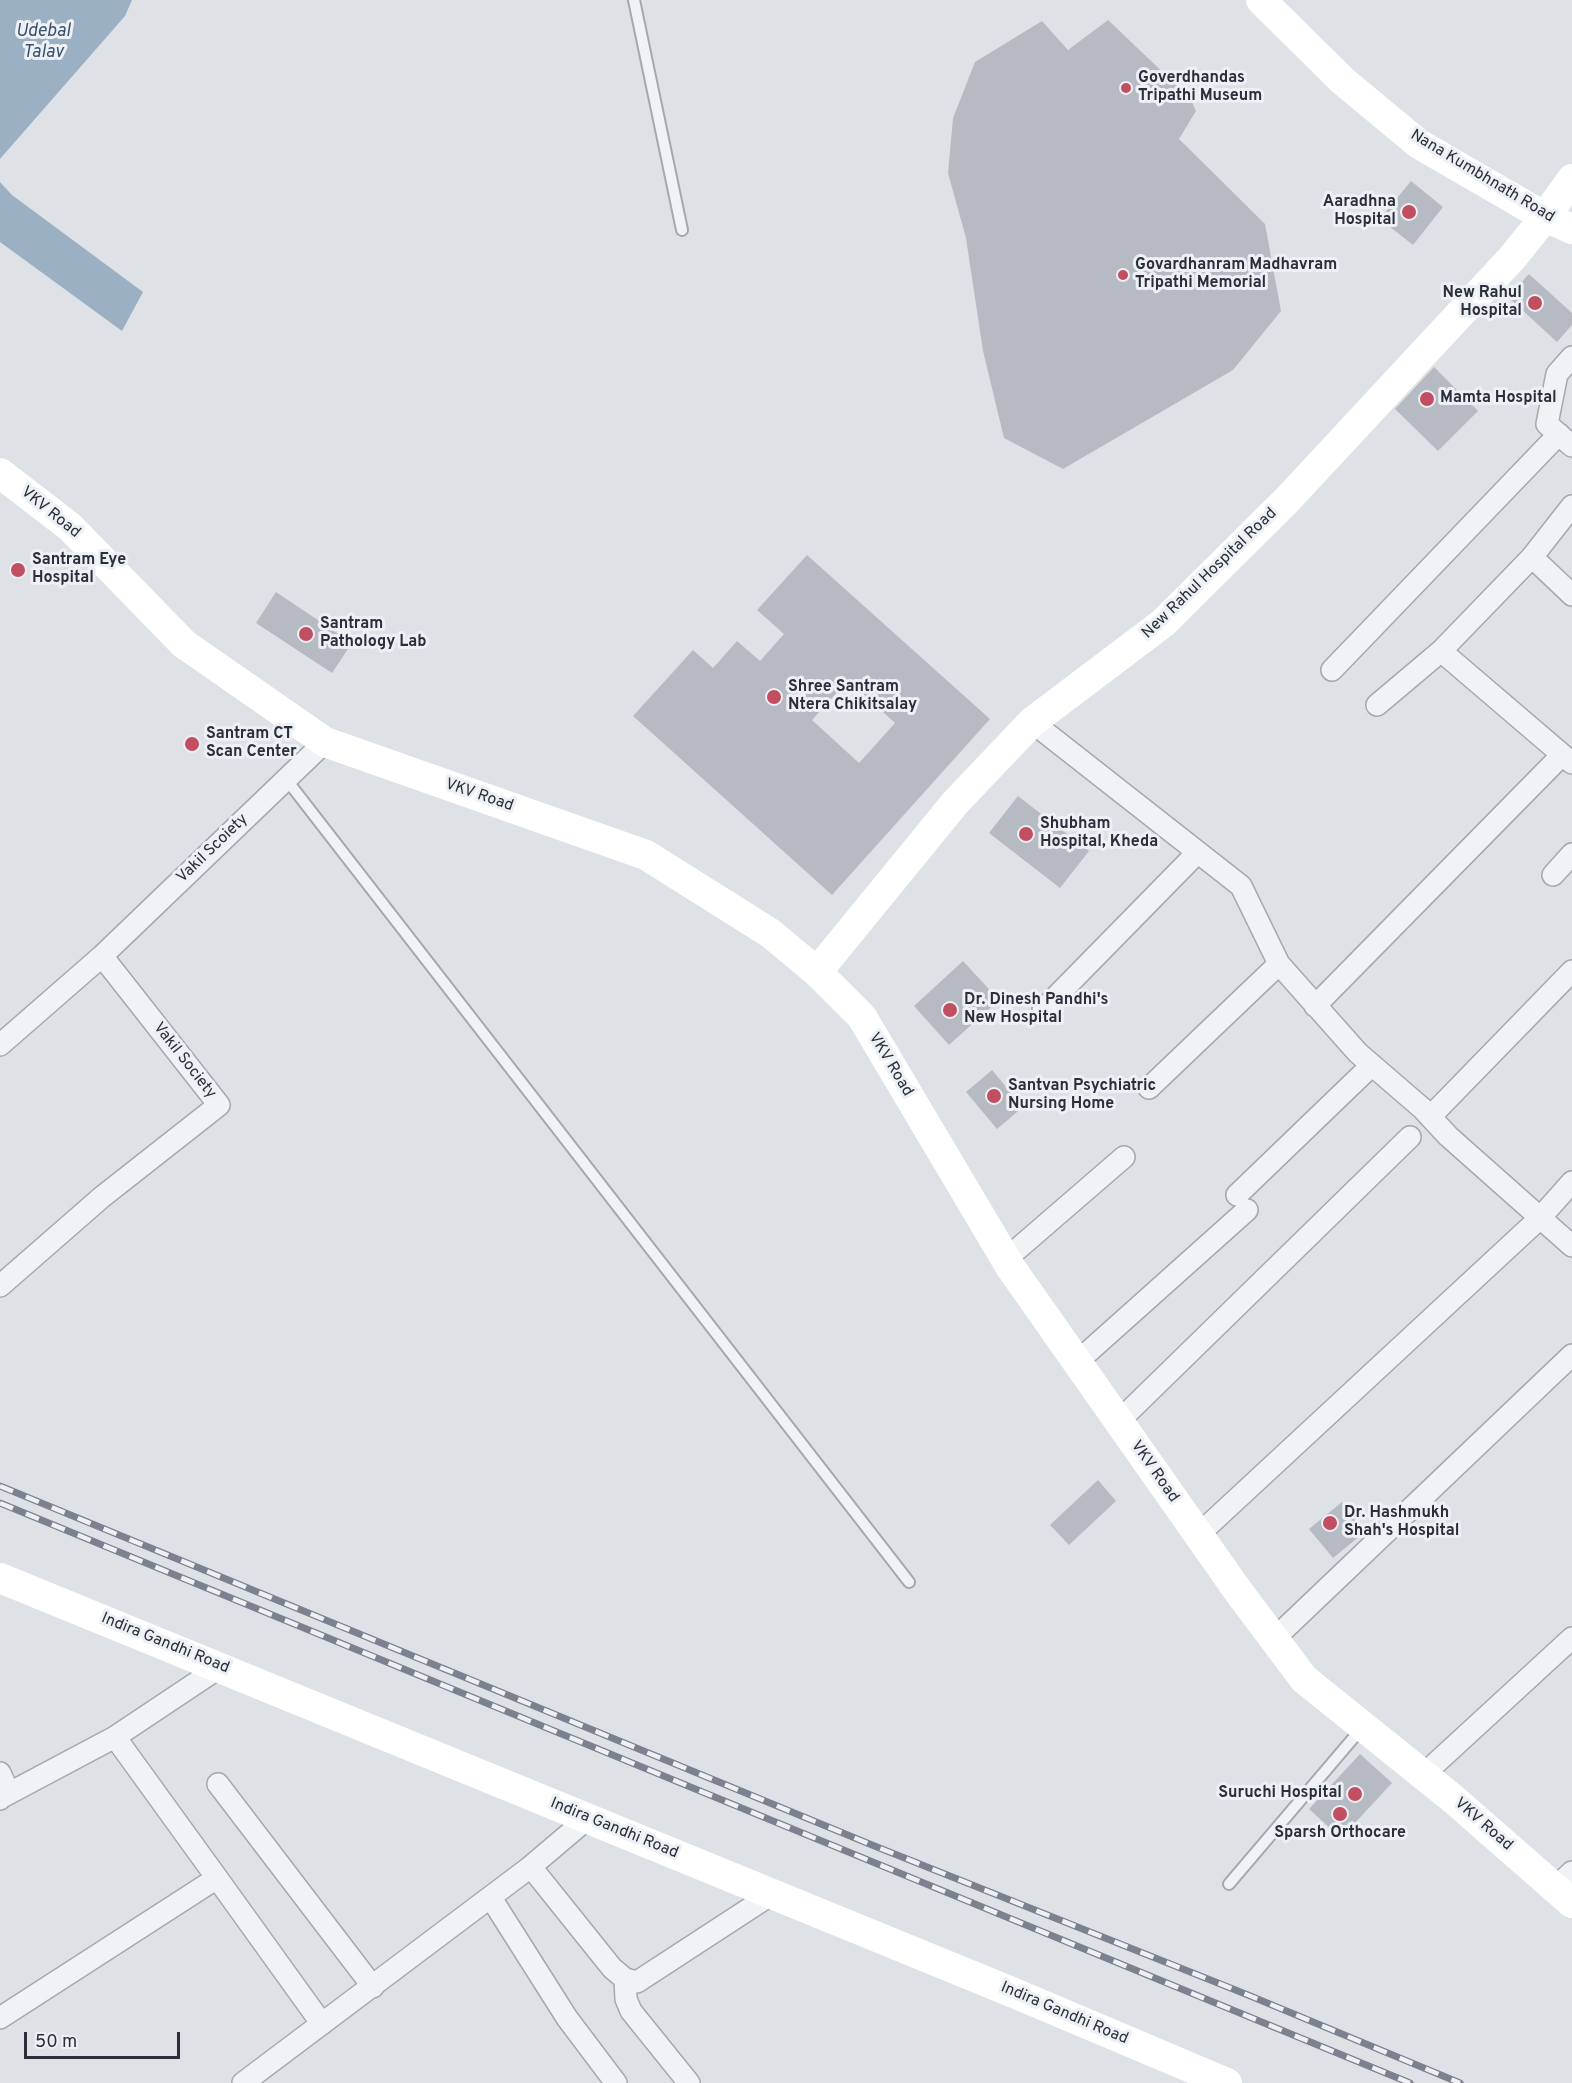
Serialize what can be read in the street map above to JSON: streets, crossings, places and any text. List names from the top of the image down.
{
  "streets": {
    "main road": [
      "Nana Kumbhnath Road",
      "VKV Road",
      "New Rahul Hospital Road",
      "Indira Gandhi Road"
    ],
    "street": ["Vakil Scoiety", "Vakil Society"]
  },
  "crossings": [
    ["Nana Kumbhnath Road", "New Rahul Hospital Road"],
    ["VKV Road", "New Rahul Hospital Road"],
    ["VKV Road", "Vakil Scoiety"],
    ["Vakil Scoiety", "Vakil Society"]
  ],
  "water": ["Udebal Talav"],
  "places": [
    "Goverdhandas Tripathi Museum",
    "Aaradhna Hospital",
    "Govardhanram Madhavram Tripathi Memorial",
    "New Rahul Hospital",
    "Mamta Hospital",
    "Santram Eye Hospital",
    "Santram Pathology Lab",
    "Shree Santram Ntera Chikitsalay",
    "Santram CT Scan Center",
    "Shubham Hospital, Kheda",
    "Dr. Dinesh Pandhi's New Hospital",
    "Santvan Psychiatric Nursing Home",
    "Dr. Hashmukh Shah's Hospital",
    "Suruchi Hospital",
    "Sparsh Orthocare"
  ],
  "scale_bar": "50 m"
}
